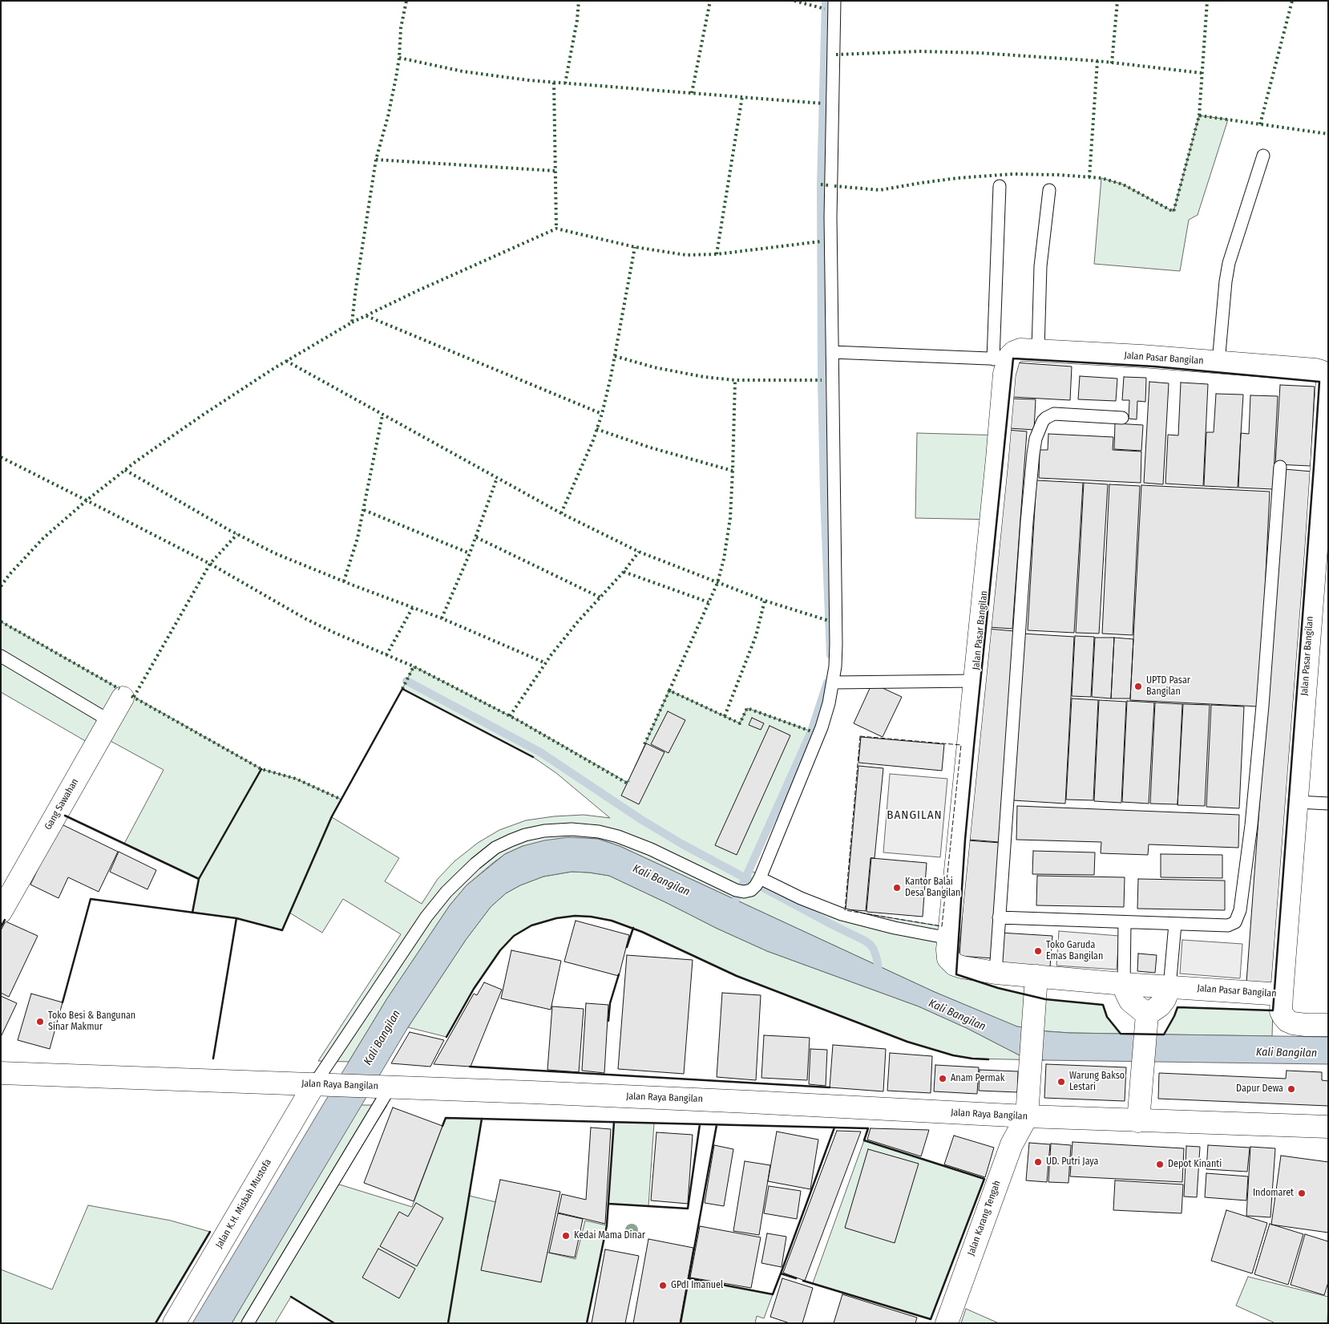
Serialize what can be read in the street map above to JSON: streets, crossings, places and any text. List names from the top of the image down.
{
  "streets": {
    "street": [
      "Jalan Pasar Bangilan",
      "Gang Sawahan",
      "Jalan Raya Bangilan",
      "Jalan K.H. Misbah Mustofa",
      "Jalan Karang Tengah"
    ]
  },
  "crossings": [
    ["Jalan Raya Bangilan", "Jalan K.H. Misbah Mustofa"],
    ["Jalan Raya Bangilan", "Jalan Karang Tengah"]
  ],
  "districts": ["BANGILAN"],
  "water": ["Kali Bangilan"],
  "places": [
    "UPTD Pasar Bangilan",
    "Kantor Balai Desa Bangilan",
    "Toko Garuda Emas Bangilan",
    "Toko Besi & Bangunan Sinar Makmur",
    "Anam Permak",
    "Warung Bakso Lestari",
    "Dapur Dewa",
    "UD. Putri Jaya",
    "Depot Kinanti",
    "Indomaret",
    "Kedai Mama Dinar",
    "GPdI Imanuel"
  ]
}
